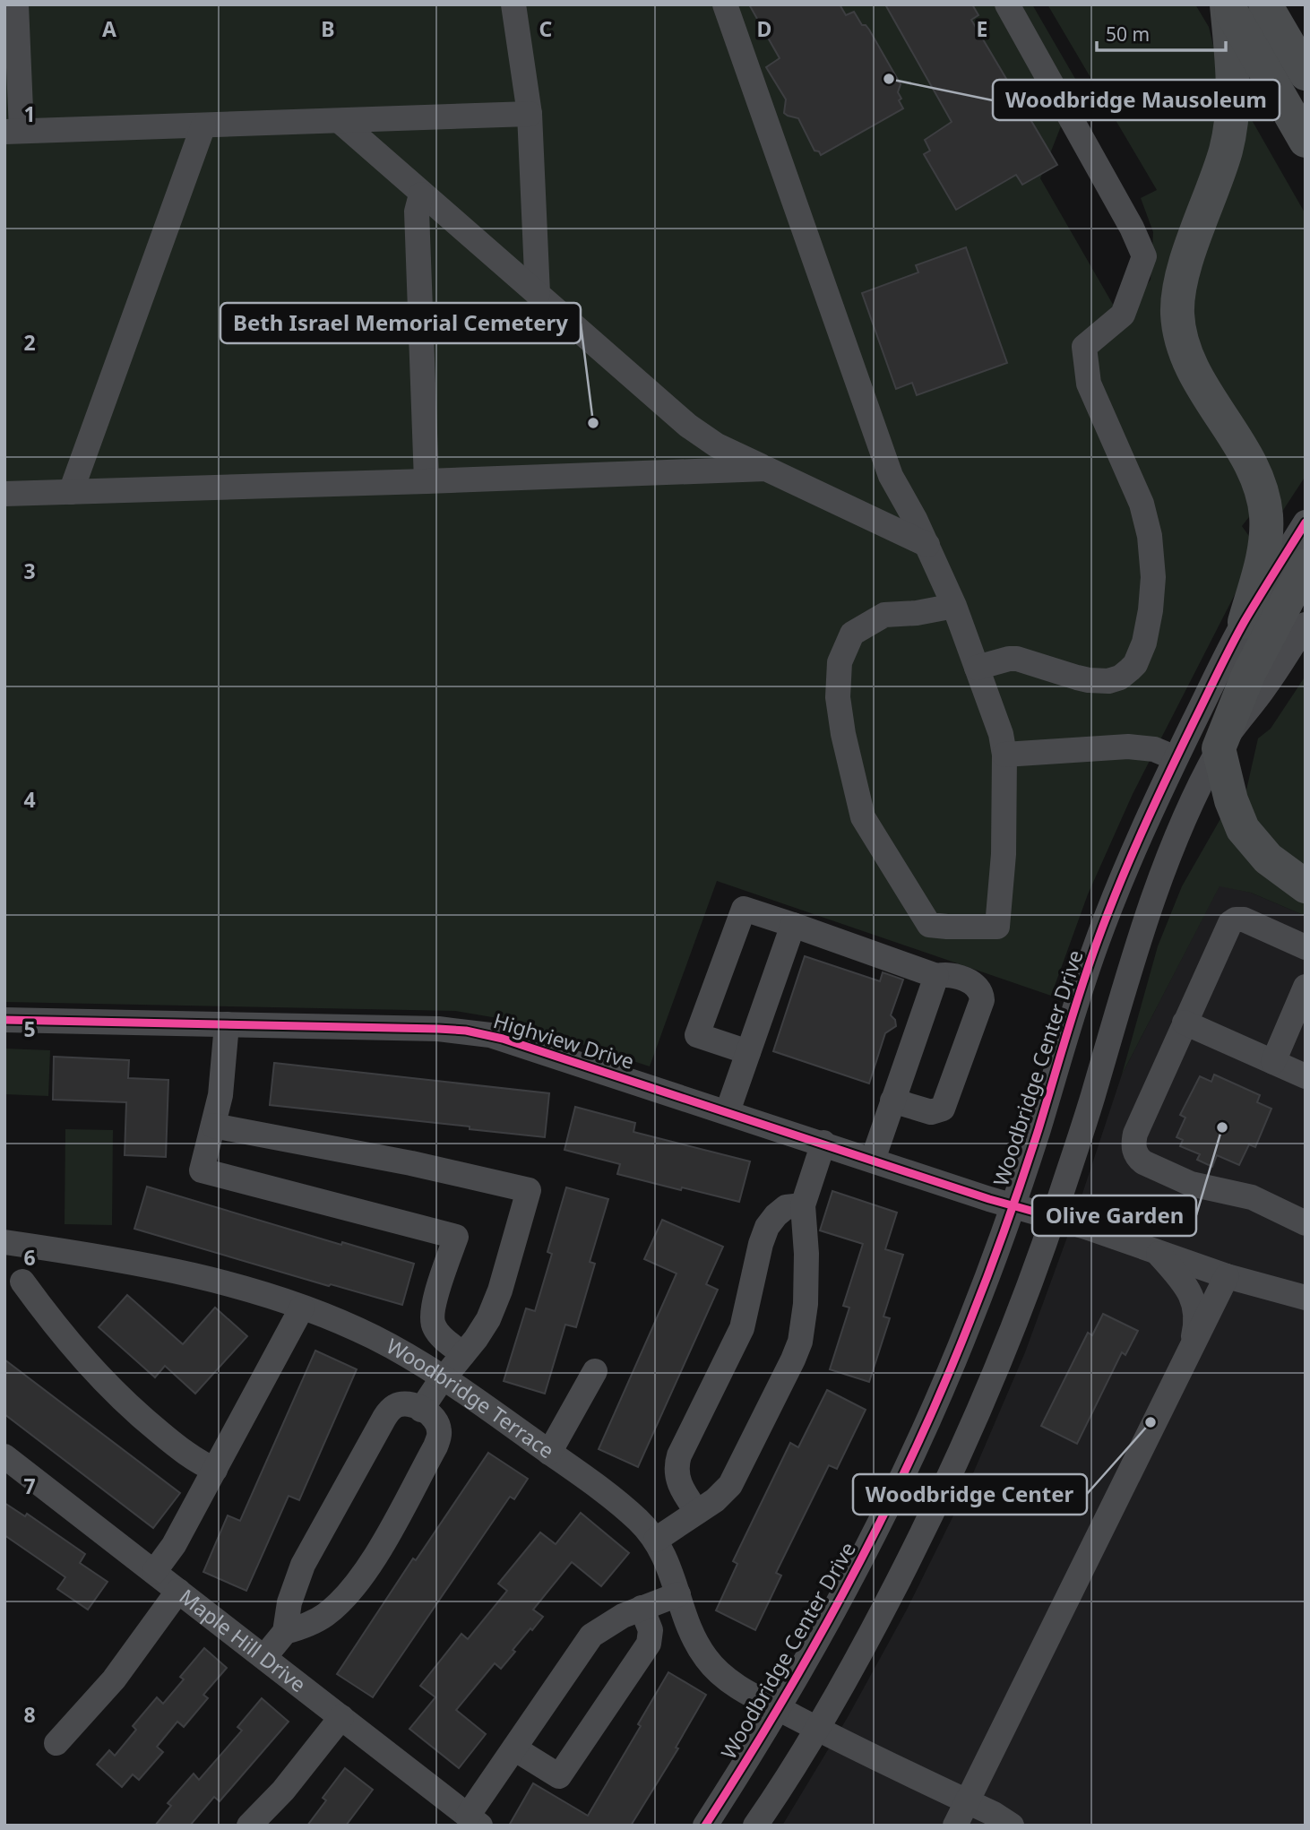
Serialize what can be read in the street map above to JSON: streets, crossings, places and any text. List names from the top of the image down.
{
  "streets": {
    "street": [
      "Highview Drive",
      "Woodbridge Center Drive",
      "Woodbridge Terrace",
      "Maple Hill Drive"
    ]
  },
  "crossings": [
    ["Highview Drive", "Woodbridge Center Drive"],
    ["Woodbridge Center Drive", "Woodbridge Terrace"]
  ],
  "places": [
    "Woodbridge Mausoleum",
    "Beth Israel Memorial Cemetery",
    "Olive Garden",
    "Woodbridge Center"
  ],
  "scale_bar": "50 m",
  "grid": {
    "columns": [
      "A",
      "B",
      "C",
      "D",
      "E"
    ],
    "rows": [
      "1",
      "2",
      "3",
      "4",
      "5",
      "6",
      "7",
      "8"
    ]
  }
}
